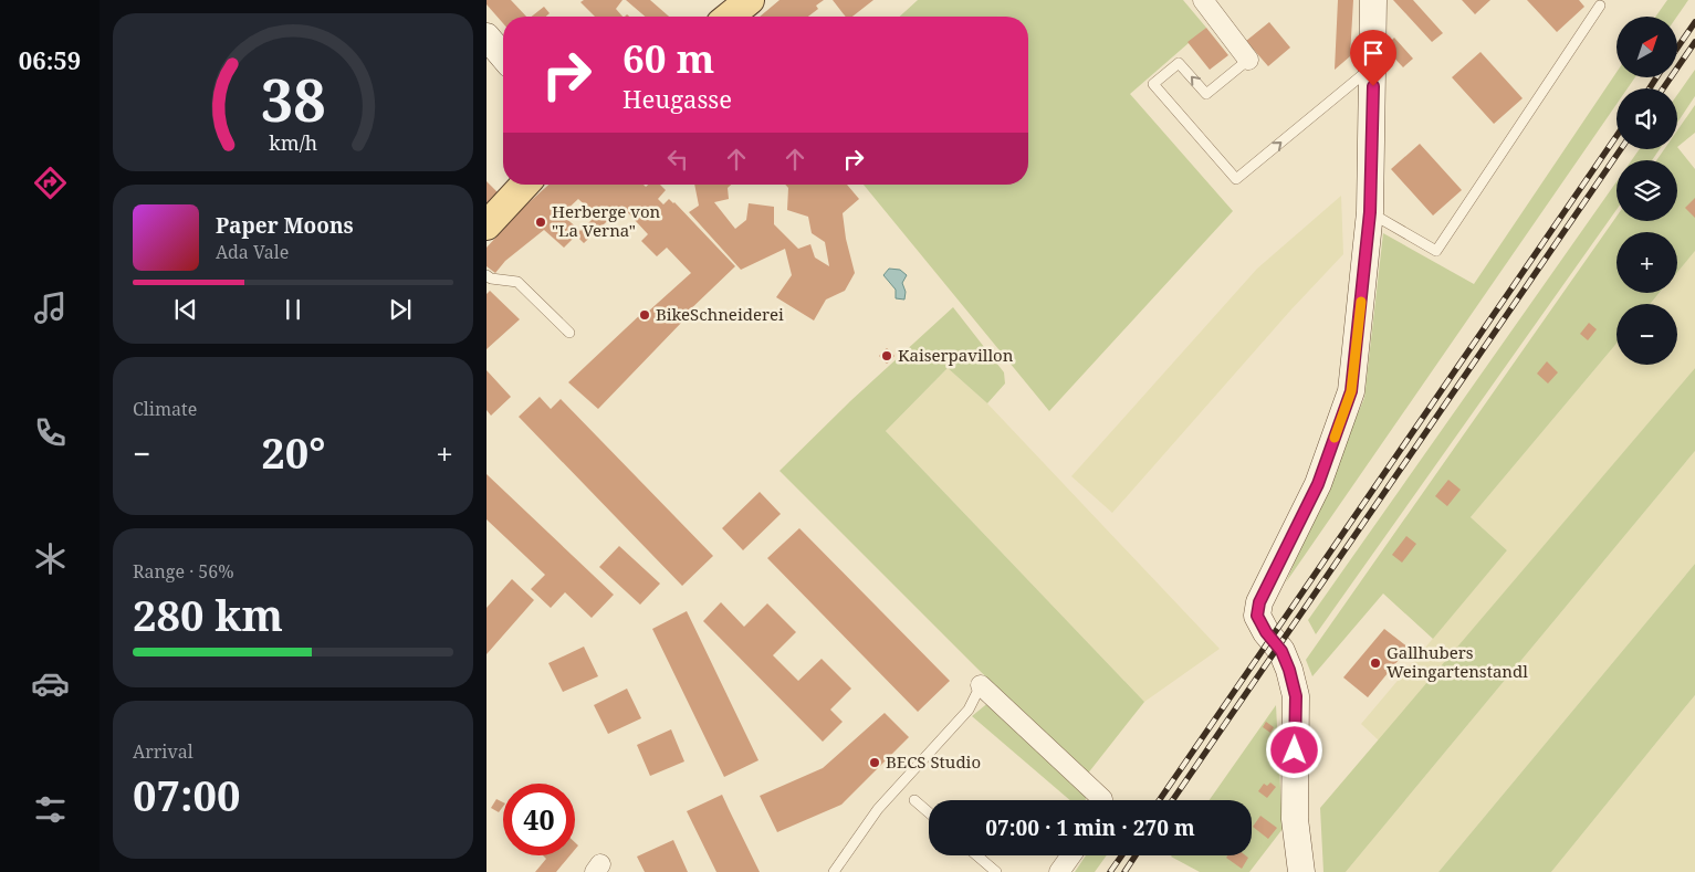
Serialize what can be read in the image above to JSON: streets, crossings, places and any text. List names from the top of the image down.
{
  "places": [
    "Herberge von \"La Verna\"",
    "BikeSchneiderei",
    "Kaiserpavillon",
    "Gallhubers Weingartenstandl",
    "BECS Studio"
  ],
  "north": "top right",
  "page": {
    "tabs": "06:59",
    "map_buttons": ["+", "−"],
    "turn": ["60 m", "Heugasse"],
    "song": ["Paper Moons", "Ada Vale"],
    "tile": [
      "Climate",
      ["Range · 56%", "280 km"],
      ["Arrival", "07:00"]
    ],
    "heat": ["−", "20°", "+"],
    "limit": "40",
    "trip": "07:00 · 1 min · 270 m",
    "gauge": ["38", "km/h"]
  }
}
